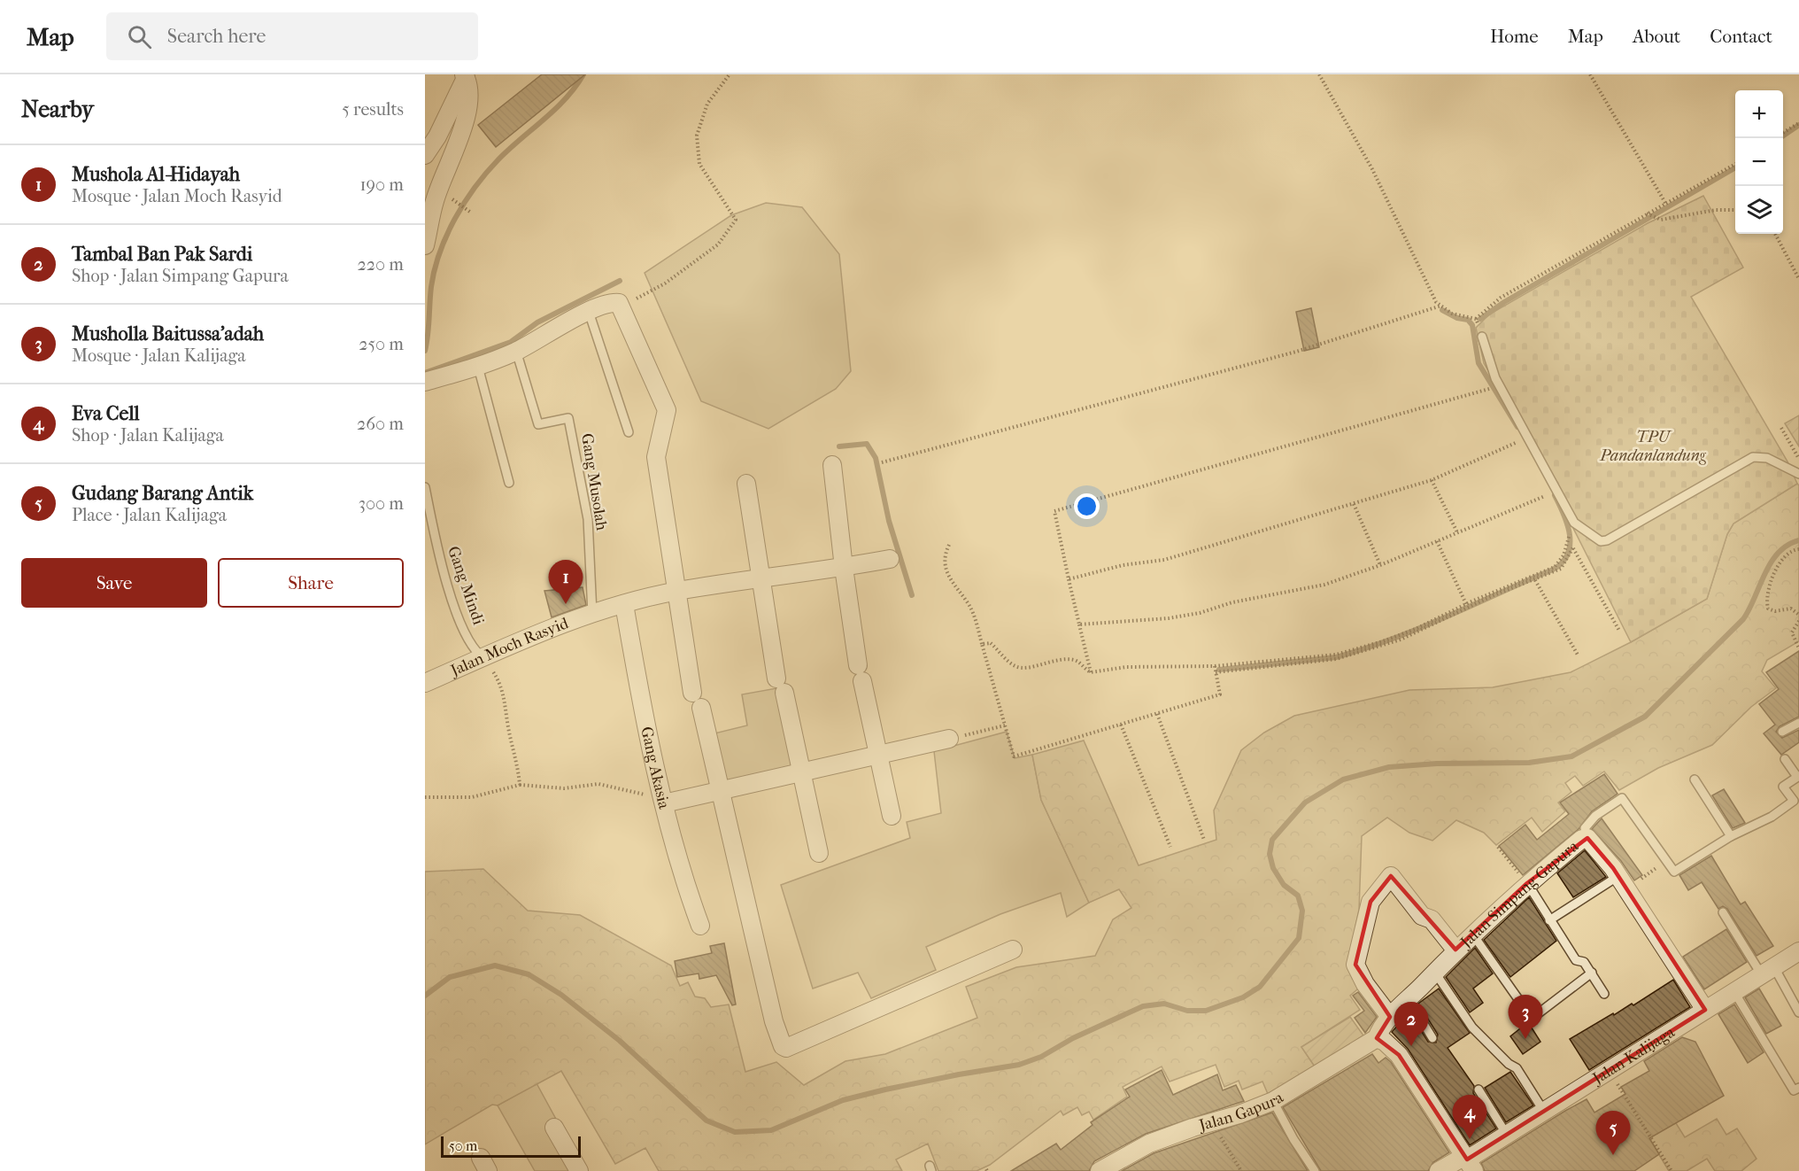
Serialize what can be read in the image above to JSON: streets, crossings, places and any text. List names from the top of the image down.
{
  "streets": {
    "street": [
      "Jalan Moch Rasyid",
      "Gang Akasia",
      "Jalan Simpang Gapura",
      "Jalan Kalijaga",
      "Jalan Gapura"
    ],
    "lane": ["Gang Musolah", "Gang Mindi"]
  },
  "crossings": [
    ["Gang Musolah", "Jalan Moch Rasyid"],
    ["Gang Mindi", "Jalan Moch Rasyid"],
    ["Jalan Moch Rasyid", "Gang Akasia"],
    ["Jalan Simpang Gapura", "Jalan Kalijaga"],
    ["Jalan Simpang Gapura", "Jalan Gapura"]
  ],
  "parks": ["TPU Pandanlandung"],
  "scale_bar": "50 m",
  "page": {
    "header": "Map",
    "search": "Search here",
    "nav": [
      "Home",
      "Map",
      "About",
      "Contact"
    ],
    "heading": ["Nearby", "5 results"],
    "map_buttons": ["+", "−"],
    "list": [
      {
        "mark": "1",
        "name": "Mushola Al-Hidayah",
        "note": "Mosque · Jalan Moch Rasyid",
        "value": "190 m"
      },
      {
        "mark": "2",
        "name": "Tambal Ban Pak Sardi",
        "note": "Shop · Jalan Simpang Gapura",
        "value": "220 m"
      },
      {
        "mark": "3",
        "name": "Musholla Baitussa'adah",
        "note": "Mosque · Jalan Kalijaga",
        "value": "250 m"
      },
      {
        "mark": "4",
        "name": "Eva Cell",
        "note": "Shop · Jalan Kalijaga",
        "value": "260 m"
      },
      {
        "mark": "5",
        "name": "Gudang Barang Antik",
        "note": "Place · Jalan Kalijaga",
        "value": "300 m"
      }
    ],
    "buttons": ["Save", "Share"],
    "pins": [
      "1",
      "3",
      "2",
      "4",
      "5"
    ],
    "scale": "50 m"
  }
}
